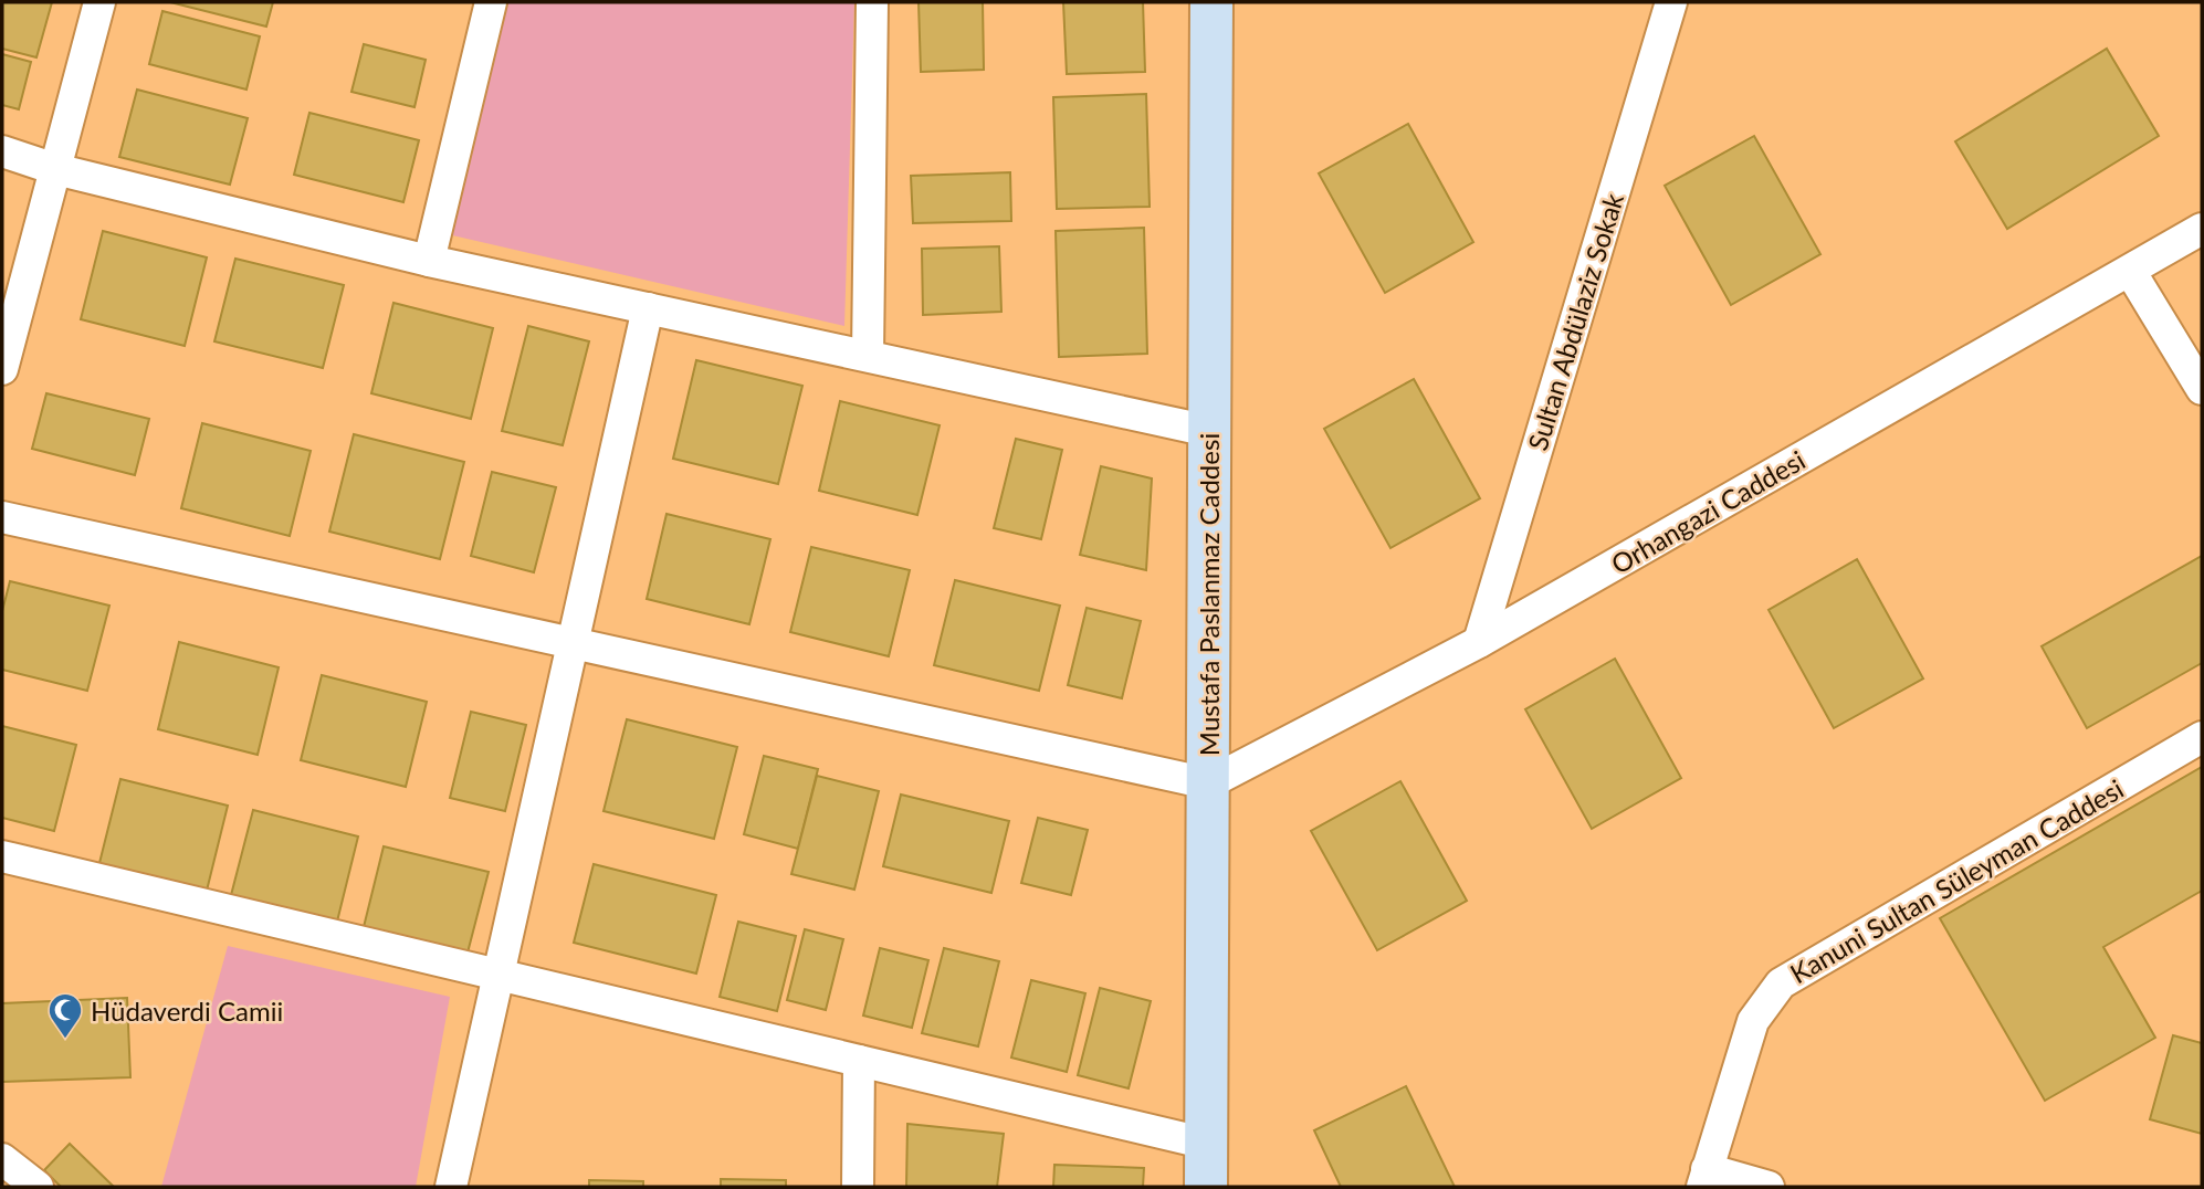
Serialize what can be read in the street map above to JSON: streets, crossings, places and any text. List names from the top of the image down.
{
  "streets": {
    "street": [
      "Sultan Abdülaziz Sokak",
      "Orhangazi Caddesi",
      "Mustafa Paslanmaz Caddesi",
      "Kanuni Sultan Süleyman Caddesi"
    ]
  },
  "crossings": [
    ["Sultan Abdülaziz Sokak", "Orhangazi Caddesi"],
    ["Orhangazi Caddesi", "Mustafa Paslanmaz Caddesi"]
  ],
  "places": {
    "mosque": ["Hüdaverdi Camii"]
  }
}
